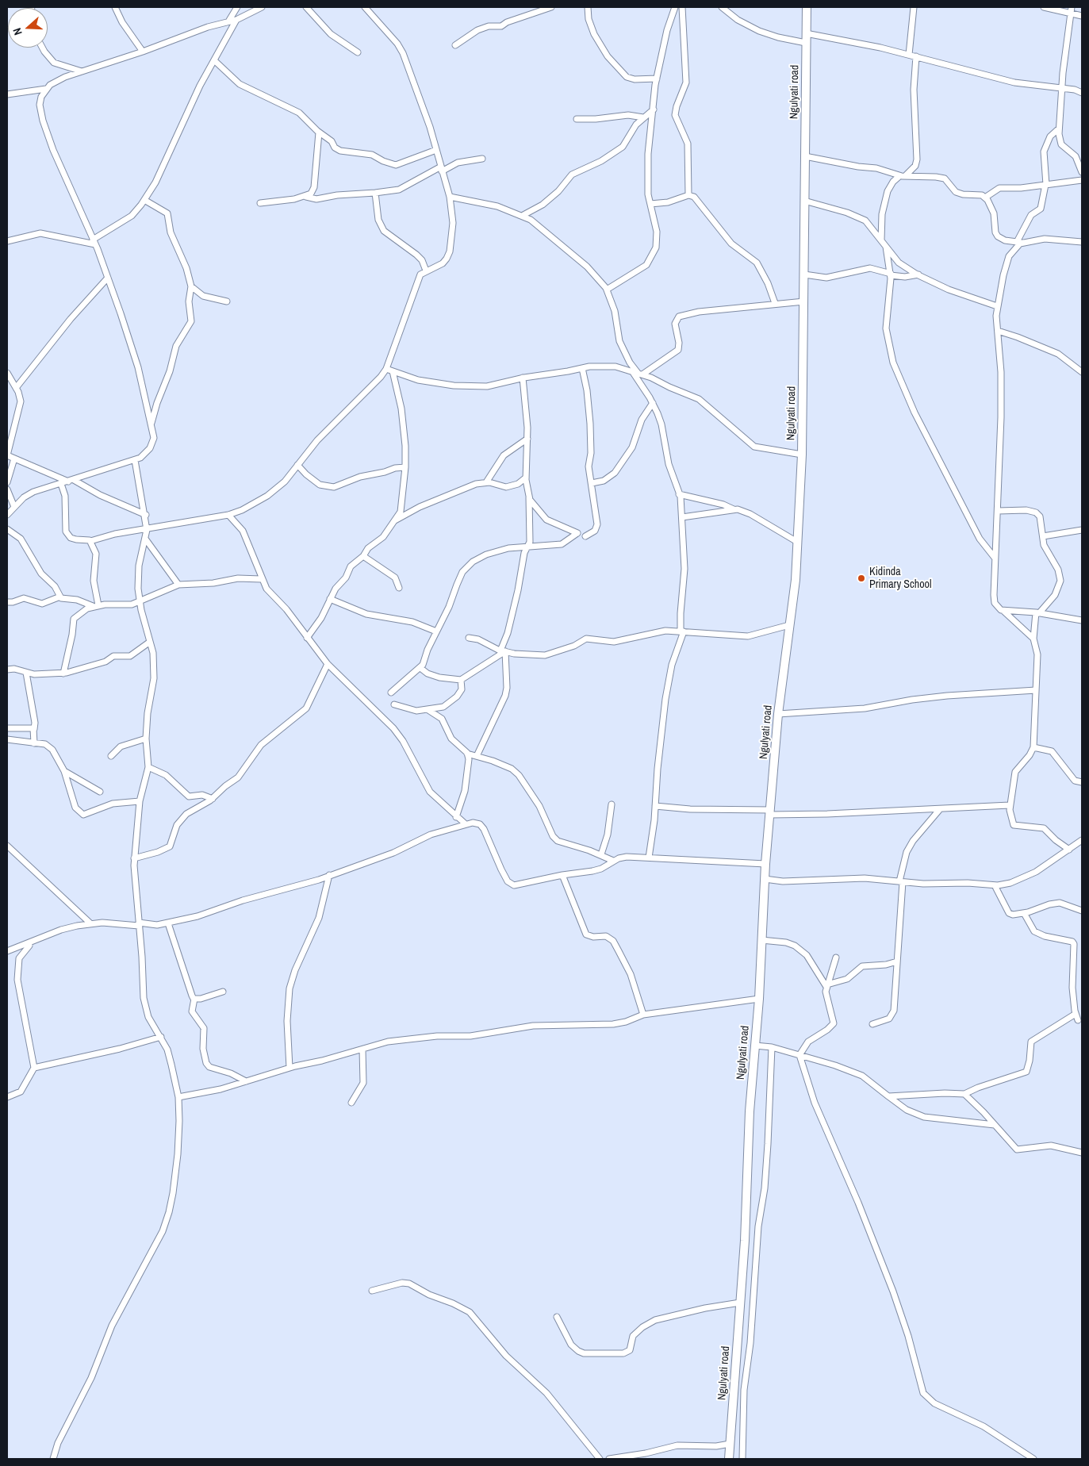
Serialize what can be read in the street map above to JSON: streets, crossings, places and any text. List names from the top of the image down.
{
  "streets": {
    "main road": ["Ngulyati road"]
  },
  "places": ["Kidinda Primary School"],
  "north": "left"
}
